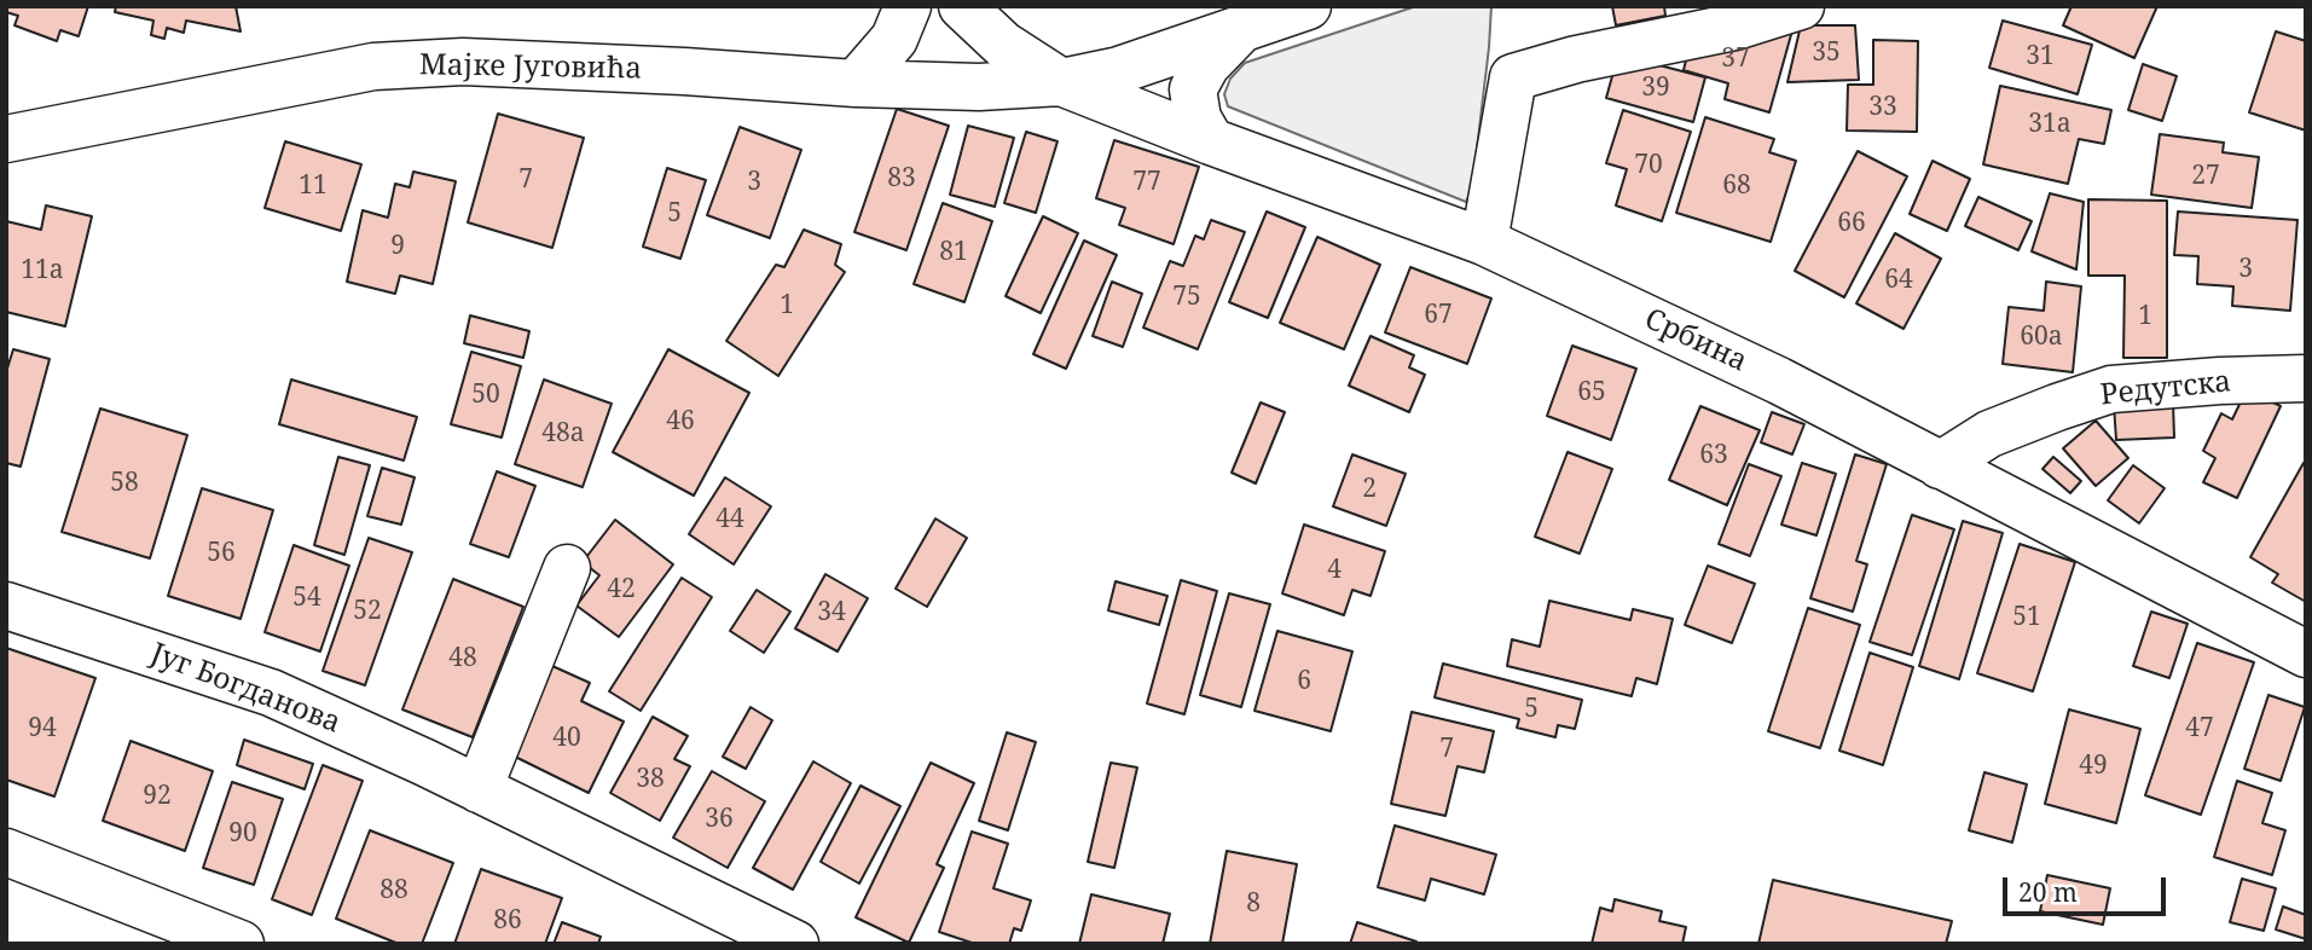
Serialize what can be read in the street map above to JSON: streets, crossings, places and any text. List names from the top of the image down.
{
  "streets": {
    "street": [
      "Мајке Југовића",
      "Србина",
      "Редутска",
      "Југ Богданова"
    ]
  },
  "crossings": [
    ["Мајке Југовића", "Србина"],
    ["Србина", "Редутска"]
  ],
  "house_numbers": [
    "35",
    "31",
    "37",
    "39",
    "33",
    "31a",
    "70",
    "27",
    "83",
    "7",
    "3",
    "77",
    "11",
    "68",
    "5",
    "66",
    "9",
    "81",
    "3",
    "11a",
    "64",
    "75",
    "1",
    "67",
    "1",
    "60a",
    "65",
    "50",
    "46",
    "48a",
    "63",
    "58",
    "2",
    "44",
    "56",
    "4",
    "42",
    "54",
    "52",
    "34",
    "51",
    "48",
    "6",
    "5",
    "94",
    "47",
    "40",
    "7",
    "49",
    "38",
    "92",
    "36",
    "90",
    "88",
    "8",
    "86"
  ],
  "scale_bar": "20 m"
}
